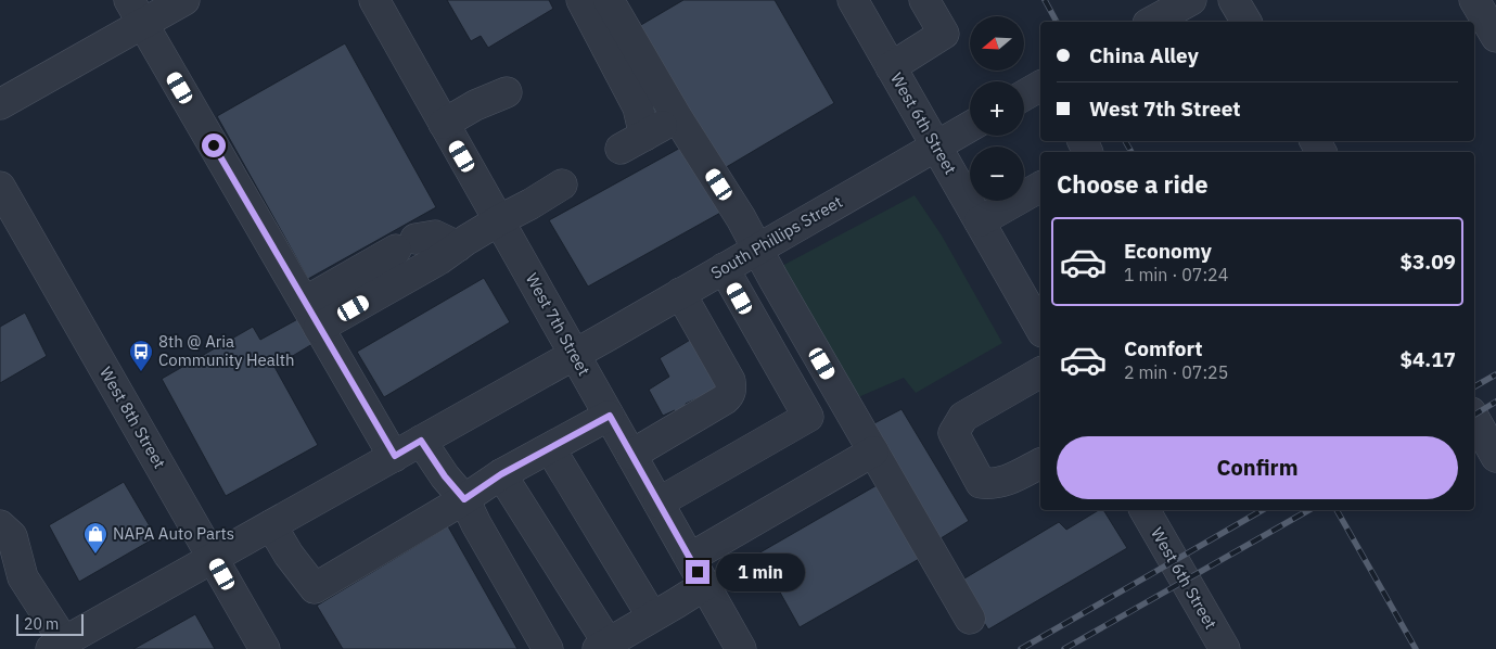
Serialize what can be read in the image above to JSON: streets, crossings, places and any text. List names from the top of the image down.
{
  "streets": {
    "street": [
      "West 6th Street",
      "South Phillips Street",
      "West 7th Street",
      "West 8th Street"
    ]
  },
  "crossings": [
    ["West 6th Street", "South Phillips Street"],
    ["South Phillips Street", "West 7th Street"],
    ["South Phillips Street", "West 8th Street"]
  ],
  "places": {
    "bus stop": ["8th @ Aria Community Health"],
    "shop": ["NAPA Auto Parts"]
  },
  "scale_bar": "20 m",
  "north": "left",
  "page": {
    "map_buttons": ["+", "−"],
    "banner": ["China Alley", "West 7th Street"],
    "heading": "Choose a ride",
    "list": [
      {
        "name": "Economy",
        "note": "1 min · 07:24",
        "value": "$3.09"
      },
      {
        "name": "Comfort",
        "note": "2 min · 07:25",
        "value": "$4.17"
      }
    ],
    "buttons": "Confirm",
    "bubble": "1 min",
    "scale": "20 m"
  }
}
